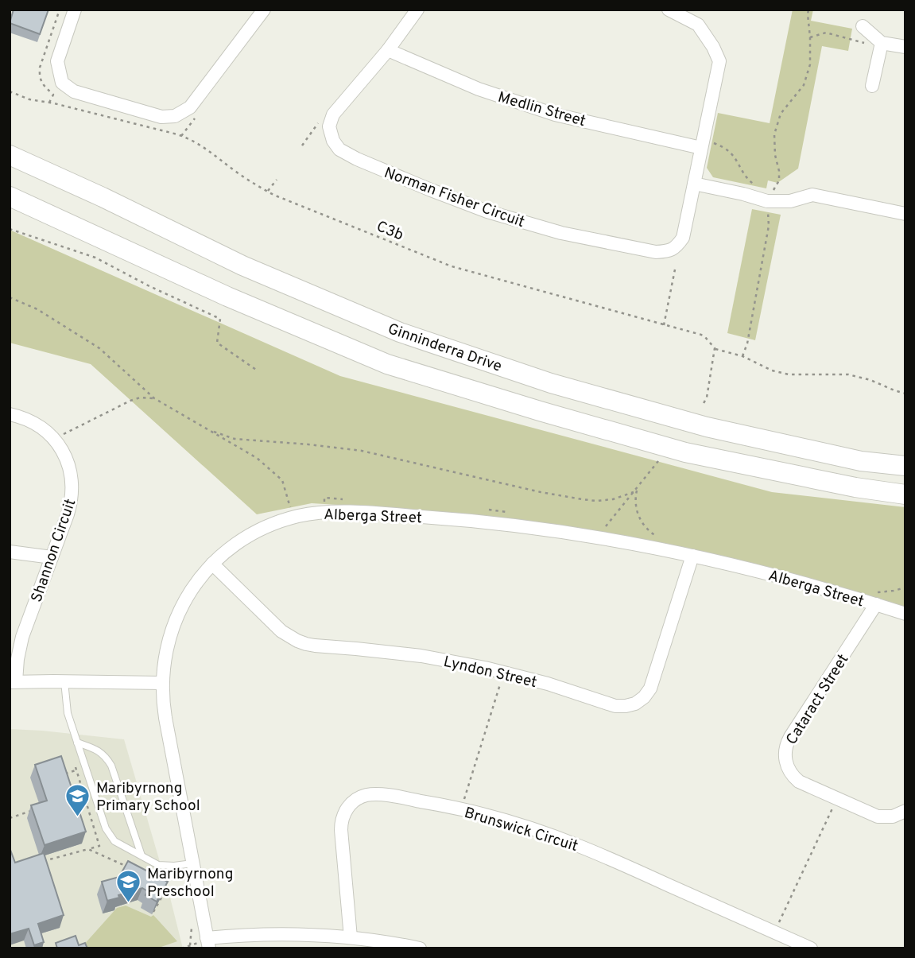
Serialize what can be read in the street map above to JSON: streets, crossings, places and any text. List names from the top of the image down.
{
  "streets": {
    "main road": ["Ginninderra Drive"],
    "street": [
      "Medlin Street",
      "Norman Fisher Circuit",
      "Alberga Street",
      "Shannon Circuit",
      "Lyndon Street",
      "Cataract Street",
      "Brunswick Circuit"
    ],
    "path": ["C3b"]
  },
  "crossings": [
    ["Medlin Street", "Norman Fisher Circuit"],
    ["Alberga Street", "Shannon Circuit"],
    ["Alberga Street", "Lyndon Street"],
    ["Alberga Street", "Cataract Street"]
  ],
  "places": {
    "school or university": ["Maribyrnong Primary School", "Maribyrnong Preschool"]
  }
}
